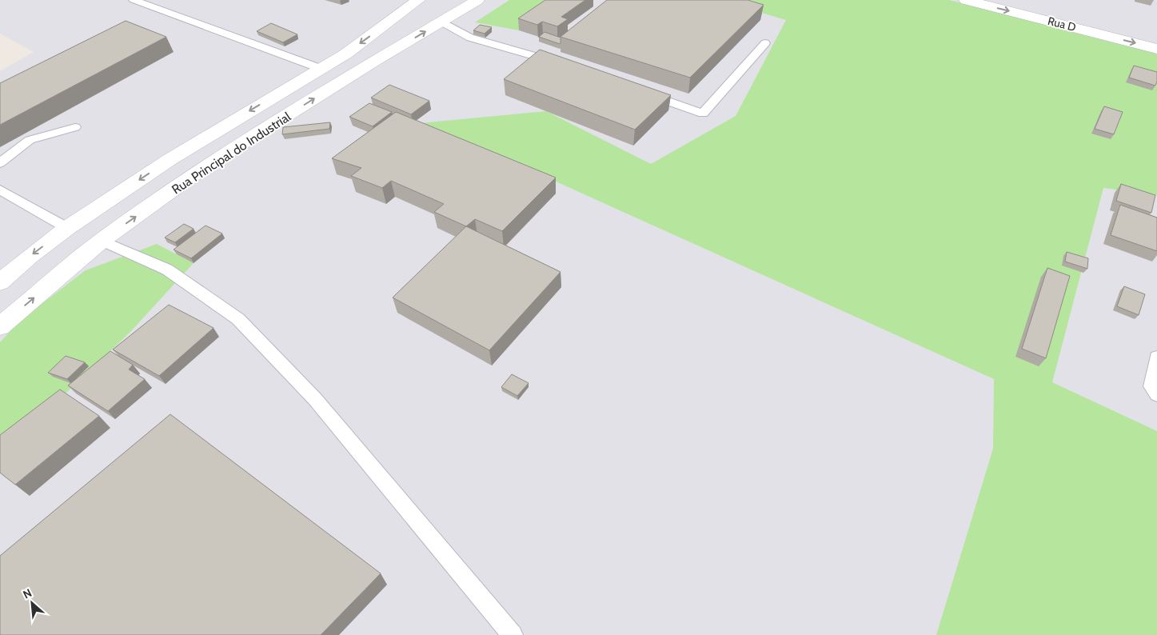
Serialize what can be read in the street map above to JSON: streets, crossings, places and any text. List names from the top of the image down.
{
  "streets": {
    "street": ["Rua D", "Rua Principal do Industrial"]
  },
  "one_way": ["Rua D"],
  "north": "top left"
}
